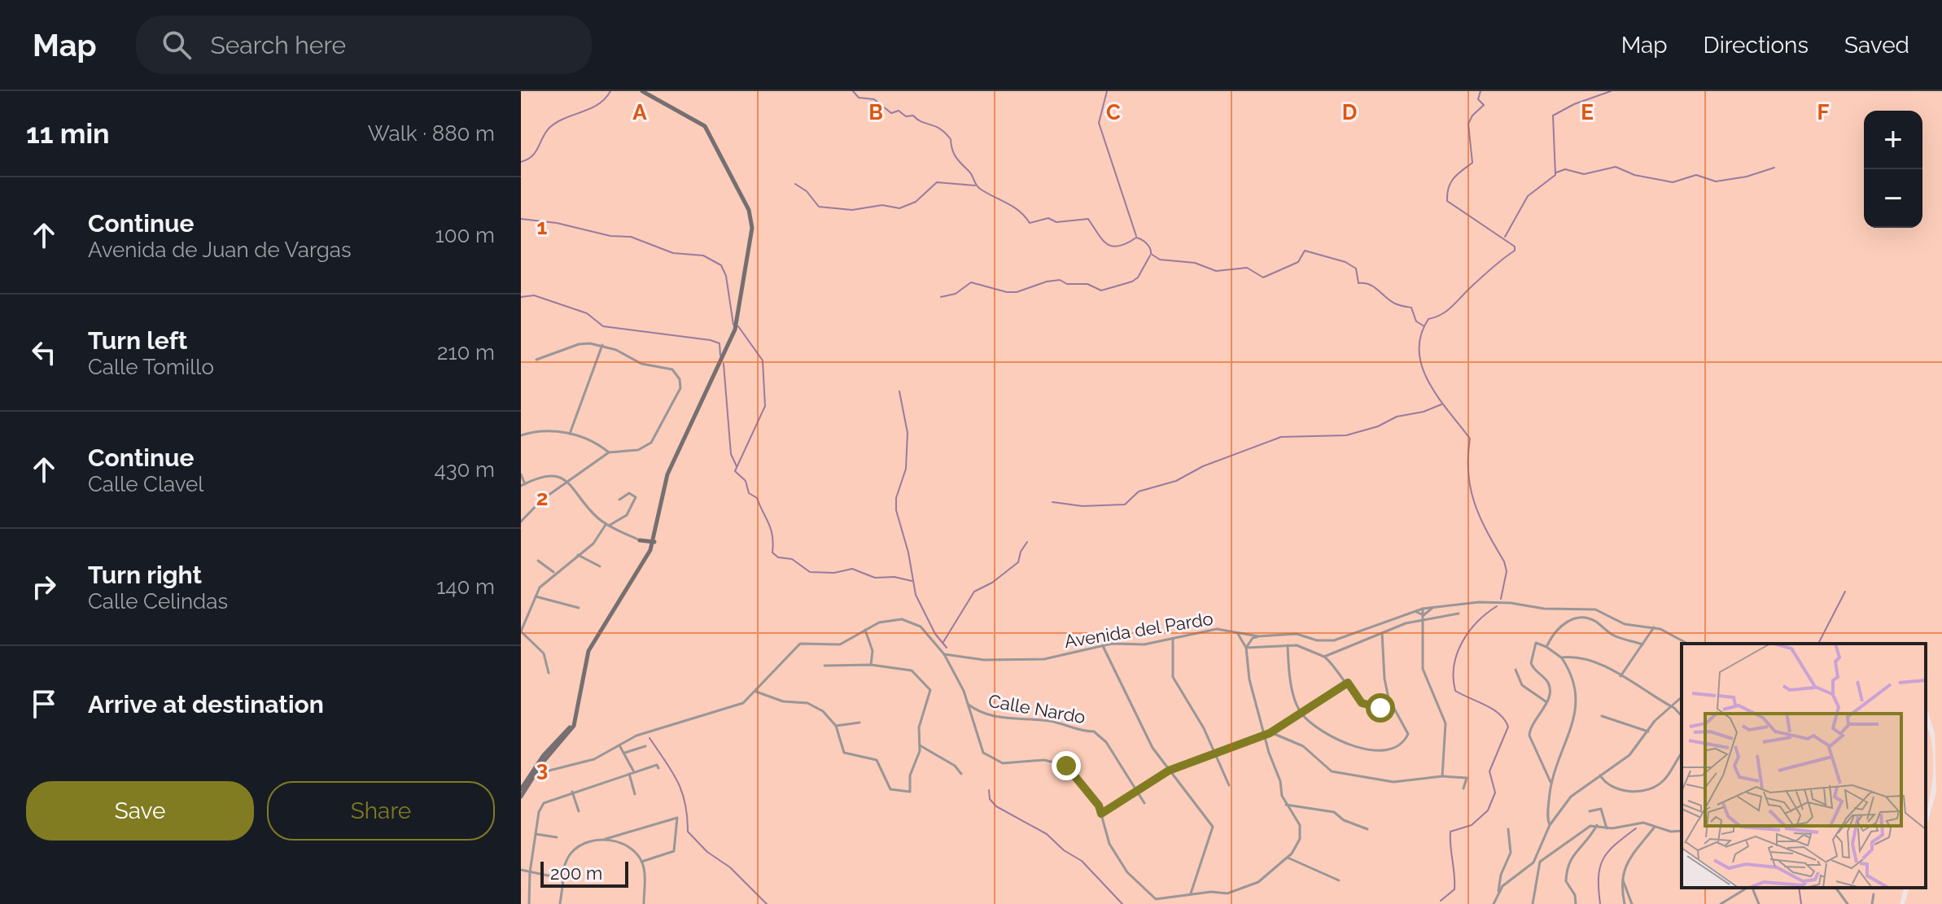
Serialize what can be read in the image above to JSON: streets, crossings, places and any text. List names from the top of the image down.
{
  "streets": {
    "street": ["Avenida del Pardo", "Calle Nardo"]
  },
  "scale_bar": "200 m",
  "page": {
    "header": "Map",
    "search": "Search here",
    "nav": ["Map", "Directions", "Saved"],
    "heading": ["11 min", "Walk · 880 m"],
    "map_buttons": ["+", "−"],
    "list": [
      ["Continue", "Avenida de Juan de Vargas", "100 m"],
      ["Turn left", "Calle Tomillo", "210 m"],
      ["Continue", "Calle Clavel", "430 m"],
      ["Turn right", "Calle Celindas", "140 m"],
      "Arrive at destination"
    ],
    "buttons": ["Save", "Share"],
    "scale": "200 m"
  },
  "grid": {
    "columns": [
      "A",
      "B",
      "C",
      "D",
      "E",
      "F"
    ],
    "rows": ["1", "2", "3"]
  }
}
